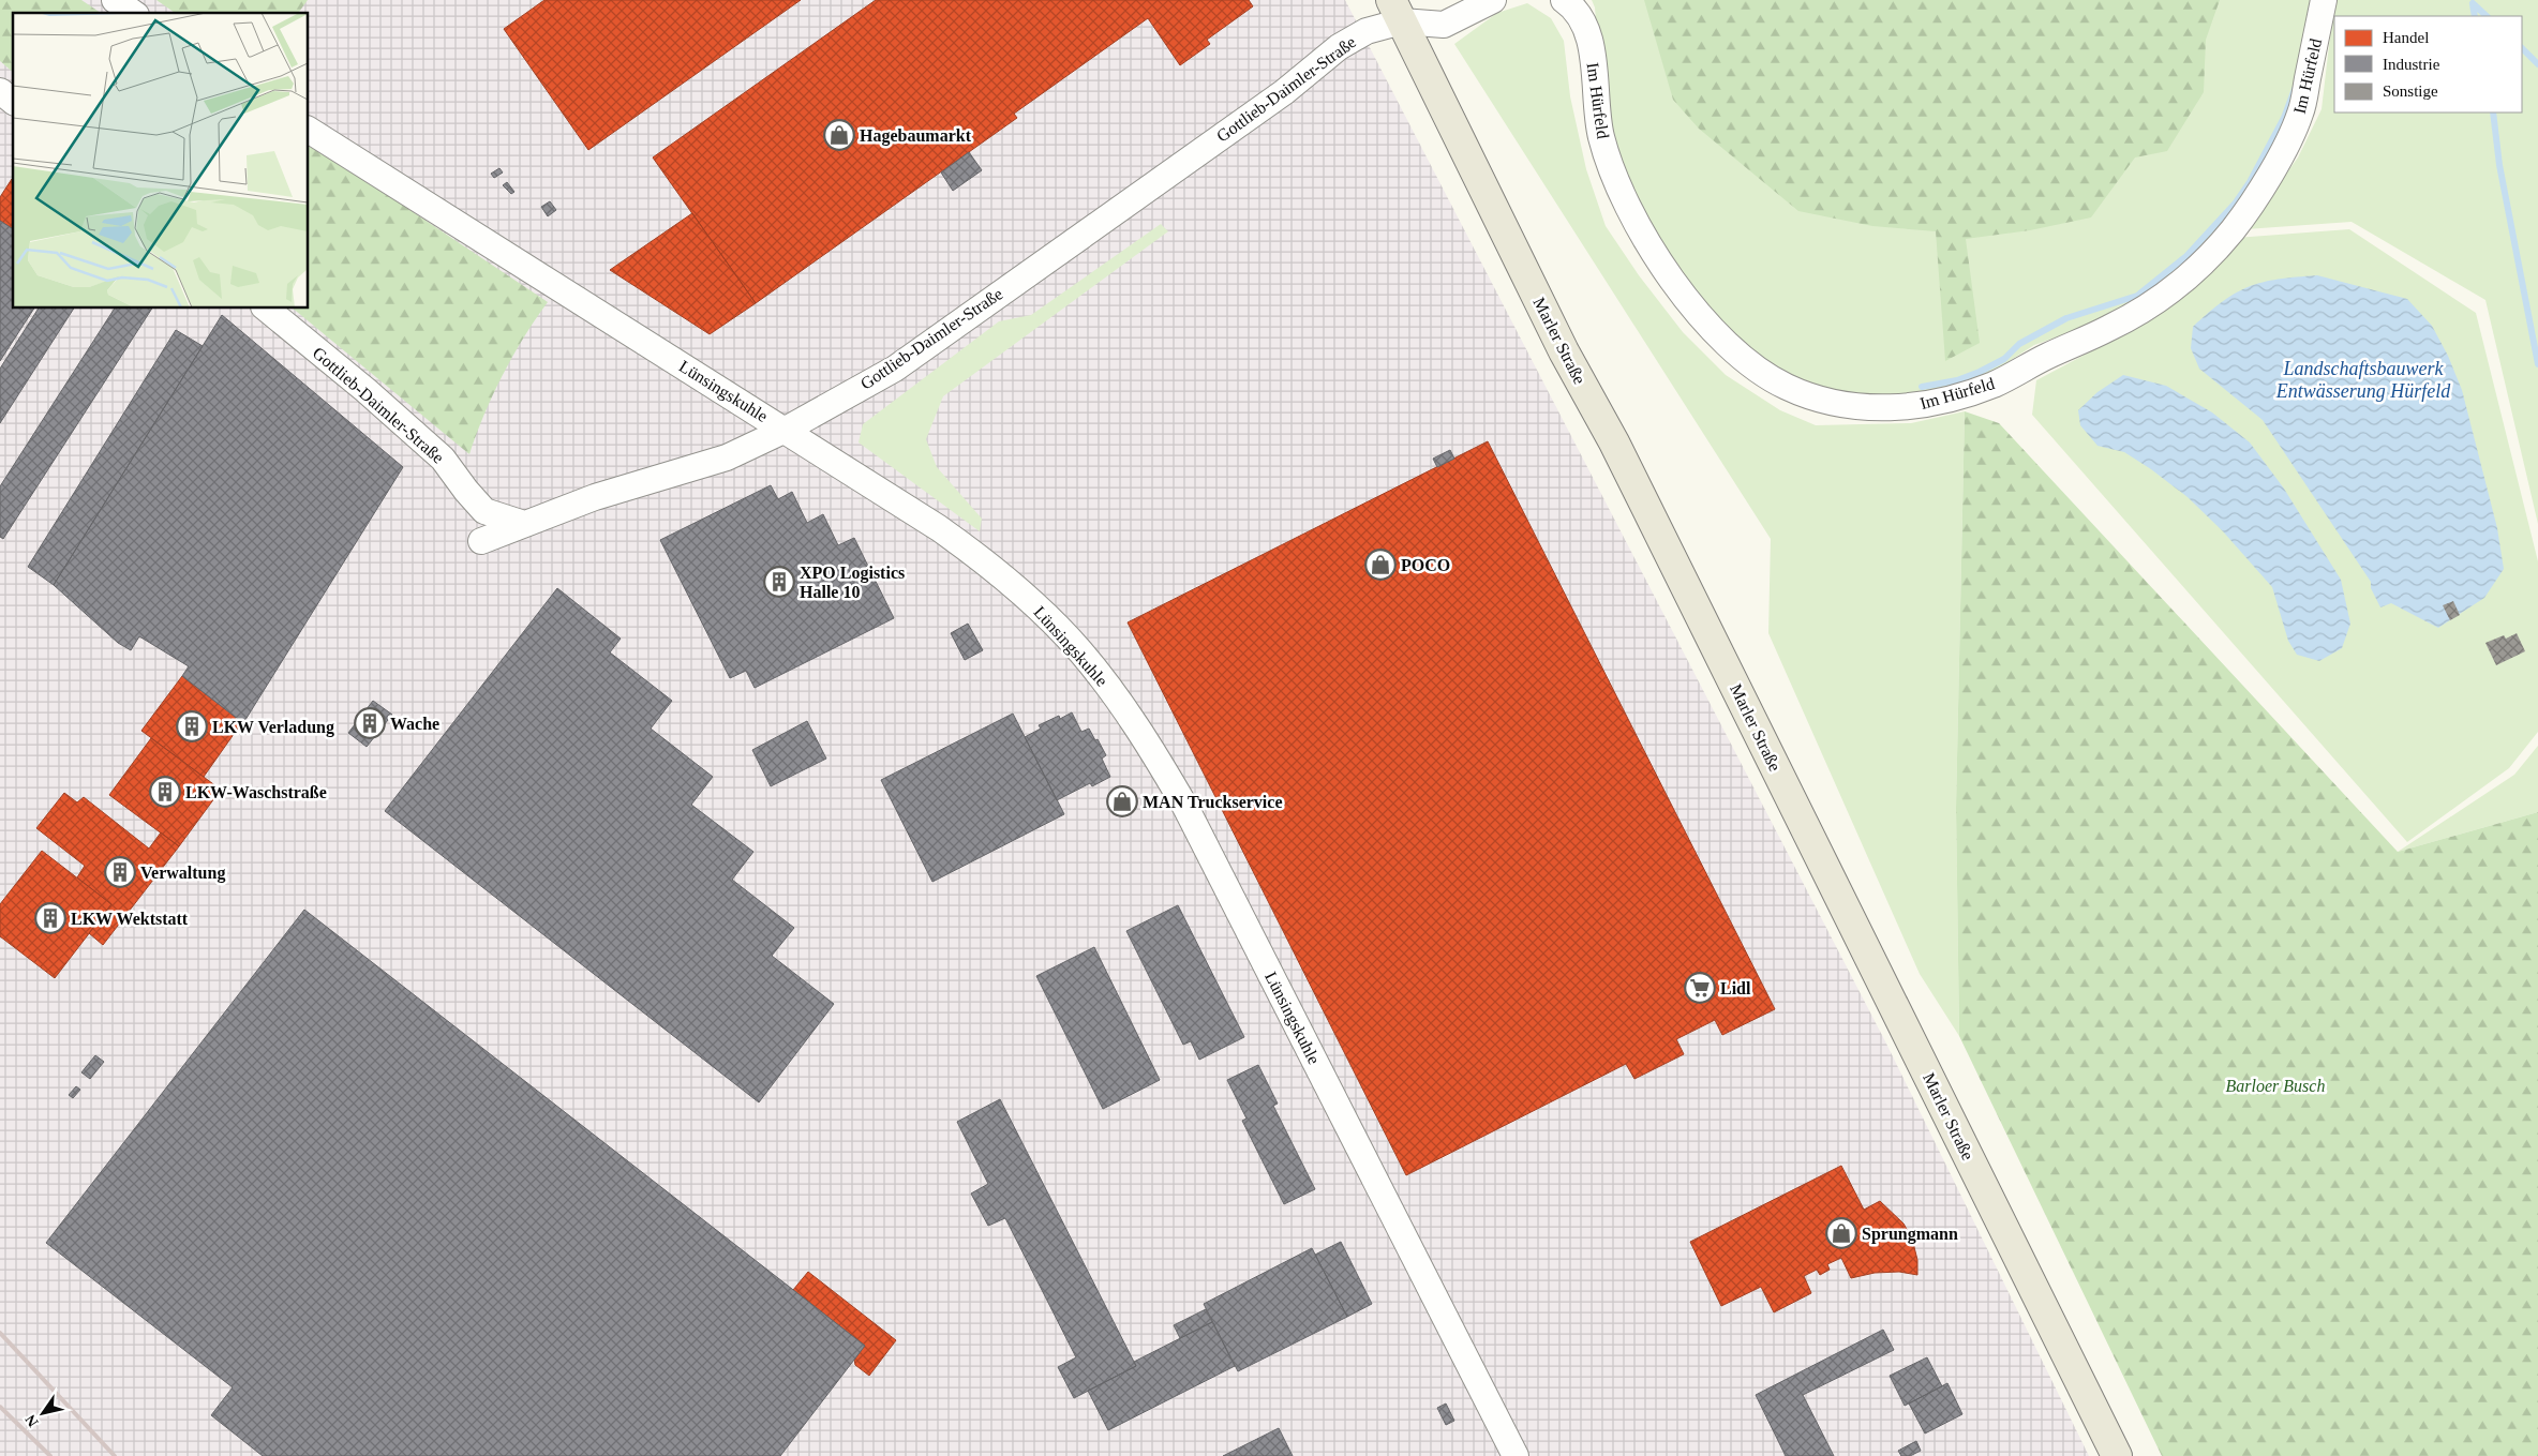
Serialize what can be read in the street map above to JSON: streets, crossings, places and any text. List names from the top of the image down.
{
  "streets": {
    "main road": ["Marler Straße"],
    "street": ["Im Hürfeld", "Gottlieb-Daimler-Straße", "Lünsingskuhle"]
  },
  "crossings": [
    ["Gottlieb-Daimler-Straße", "Marler Straße"],
    ["Gottlieb-Daimler-Straße", "Lünsingskuhle"]
  ],
  "water": ["Landschaftsbauwerk Entwässerung Hürfeld"],
  "parks": ["Barloer Busch"],
  "places": {
    "shop": [
      "Hagebaumarkt",
      "POCO",
      "MAN Truckservice",
      "Sprungmann"
    ],
    "building": [
      "XPO Logistics Halle 10",
      "Wache",
      "LKW Verladung",
      "LKW-Waschstraße",
      "Verwaltung",
      "LKW Wektstatt"
    ],
    "supermarket": ["Lidl"]
  },
  "legend": ["Handel", "Industrie", "Sonstige"],
  "north": "bottom left"
}
